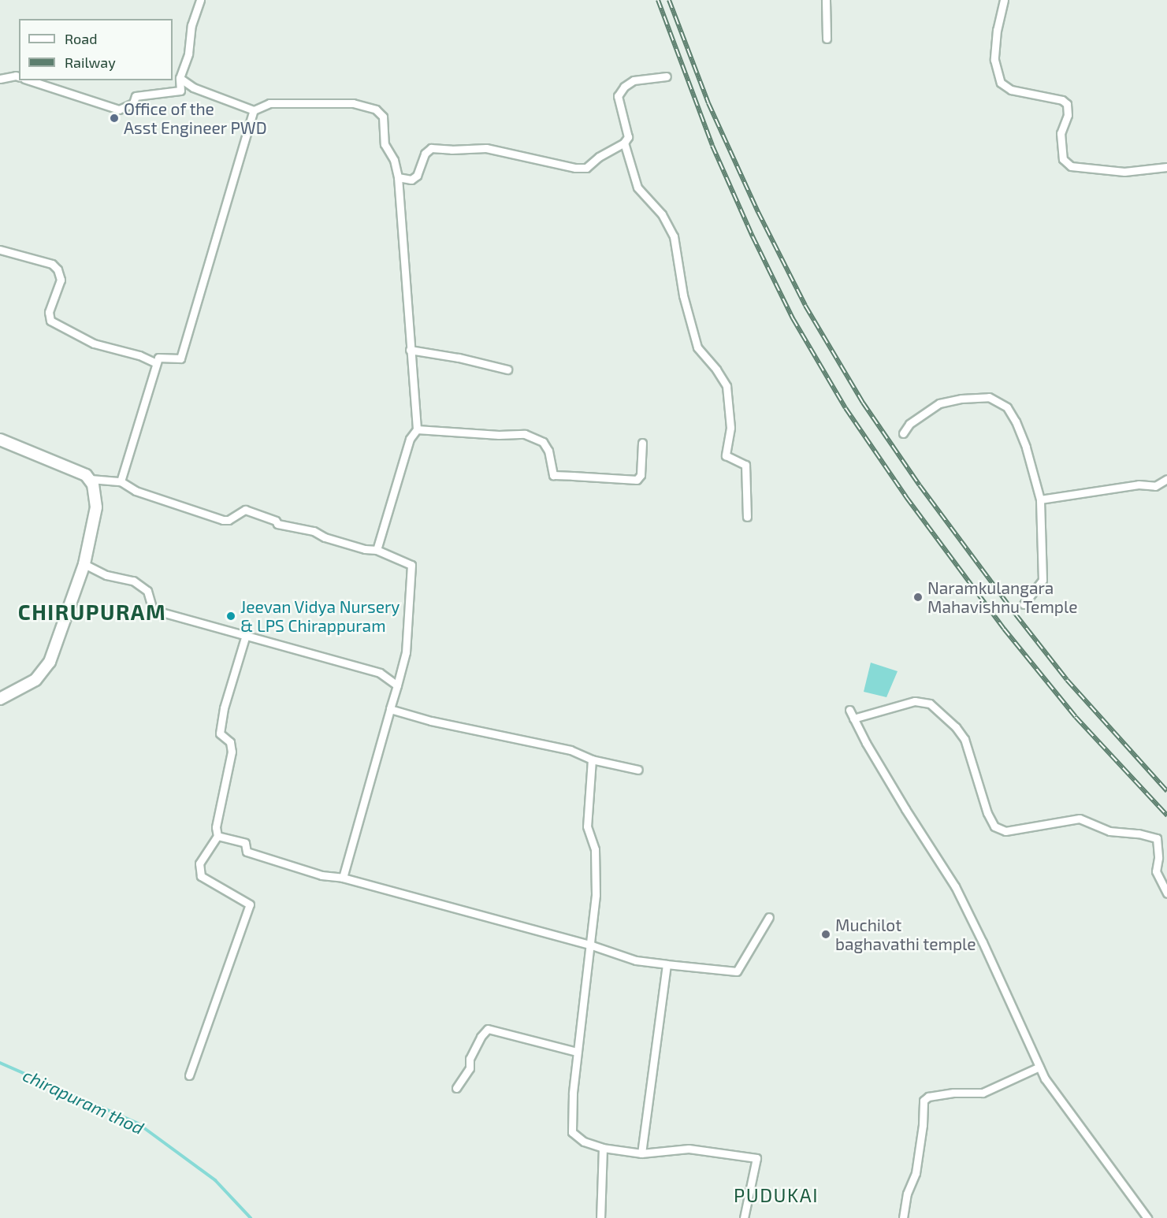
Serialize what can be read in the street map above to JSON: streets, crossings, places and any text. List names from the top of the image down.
{
  "districts": ["CHIRUPURAM", "PUDUKAI"],
  "water": ["chirapuram thod"],
  "places": [
    "Office of the Asst Engineer PWD",
    "Naramkulangara Mahavishnu Temple",
    "Jeevan Vidya Nursery & LPS Chirappuram",
    "Muchilot baghavathi temple"
  ],
  "legend": ["Road", "Railway"]
}
